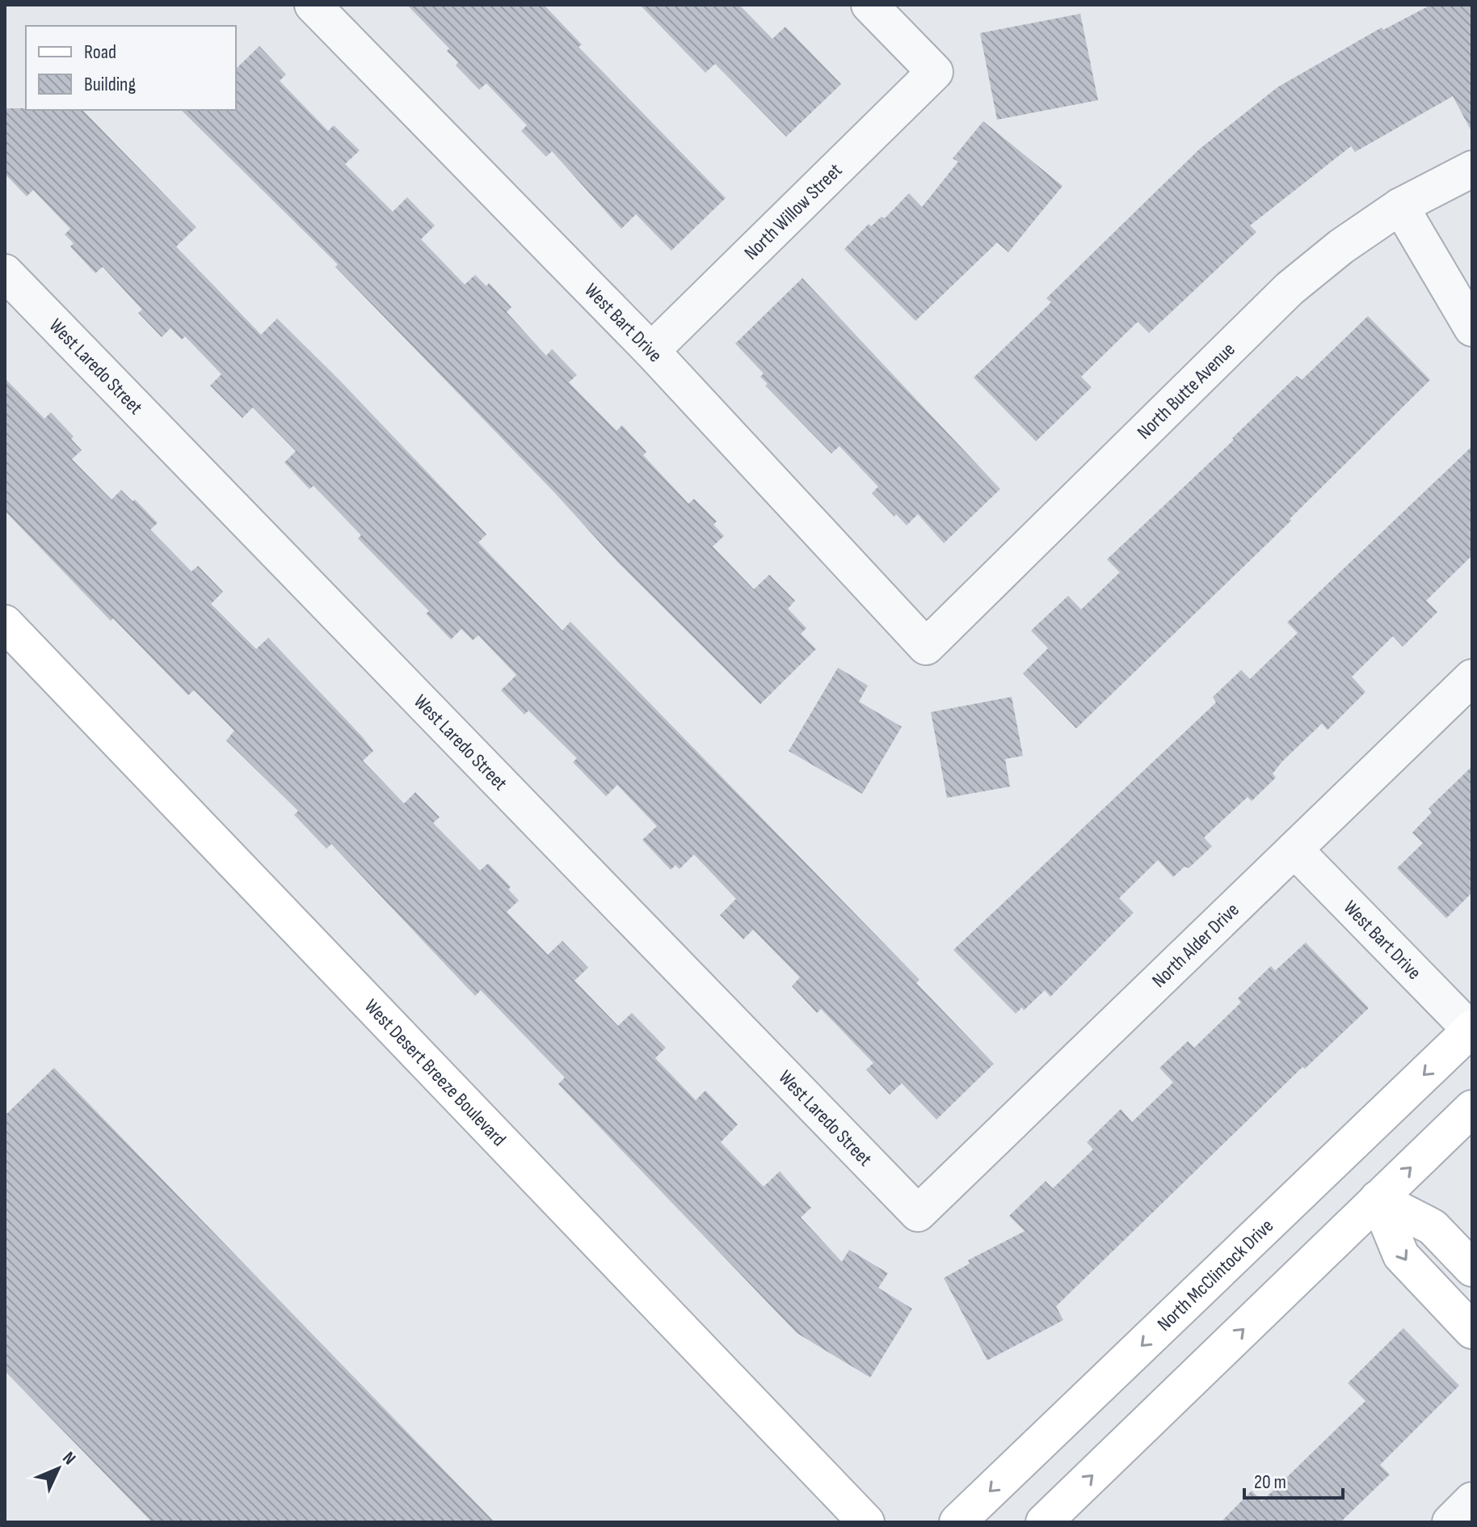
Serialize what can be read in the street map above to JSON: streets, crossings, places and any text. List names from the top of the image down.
{
  "streets": {
    "street": [
      "North Willow Street",
      "West Bart Drive",
      "West Laredo Street",
      "North Butte Avenue",
      "North Alder Drive",
      "West Desert Breeze Boulevard",
      "North McClintock Drive"
    ]
  },
  "crossings": [
    ["North Willow Street", "West Bart Drive"],
    ["West Bart Drive", "North Butte Avenue"],
    ["West Bart Drive", "North Alder Drive"],
    ["West Bart Drive", "North McClintock Drive"],
    ["West Laredo Street", "North Alder Drive"]
  ],
  "legend": ["Road", "Building"],
  "scale_bar": "20 m",
  "north": "top right"
}
